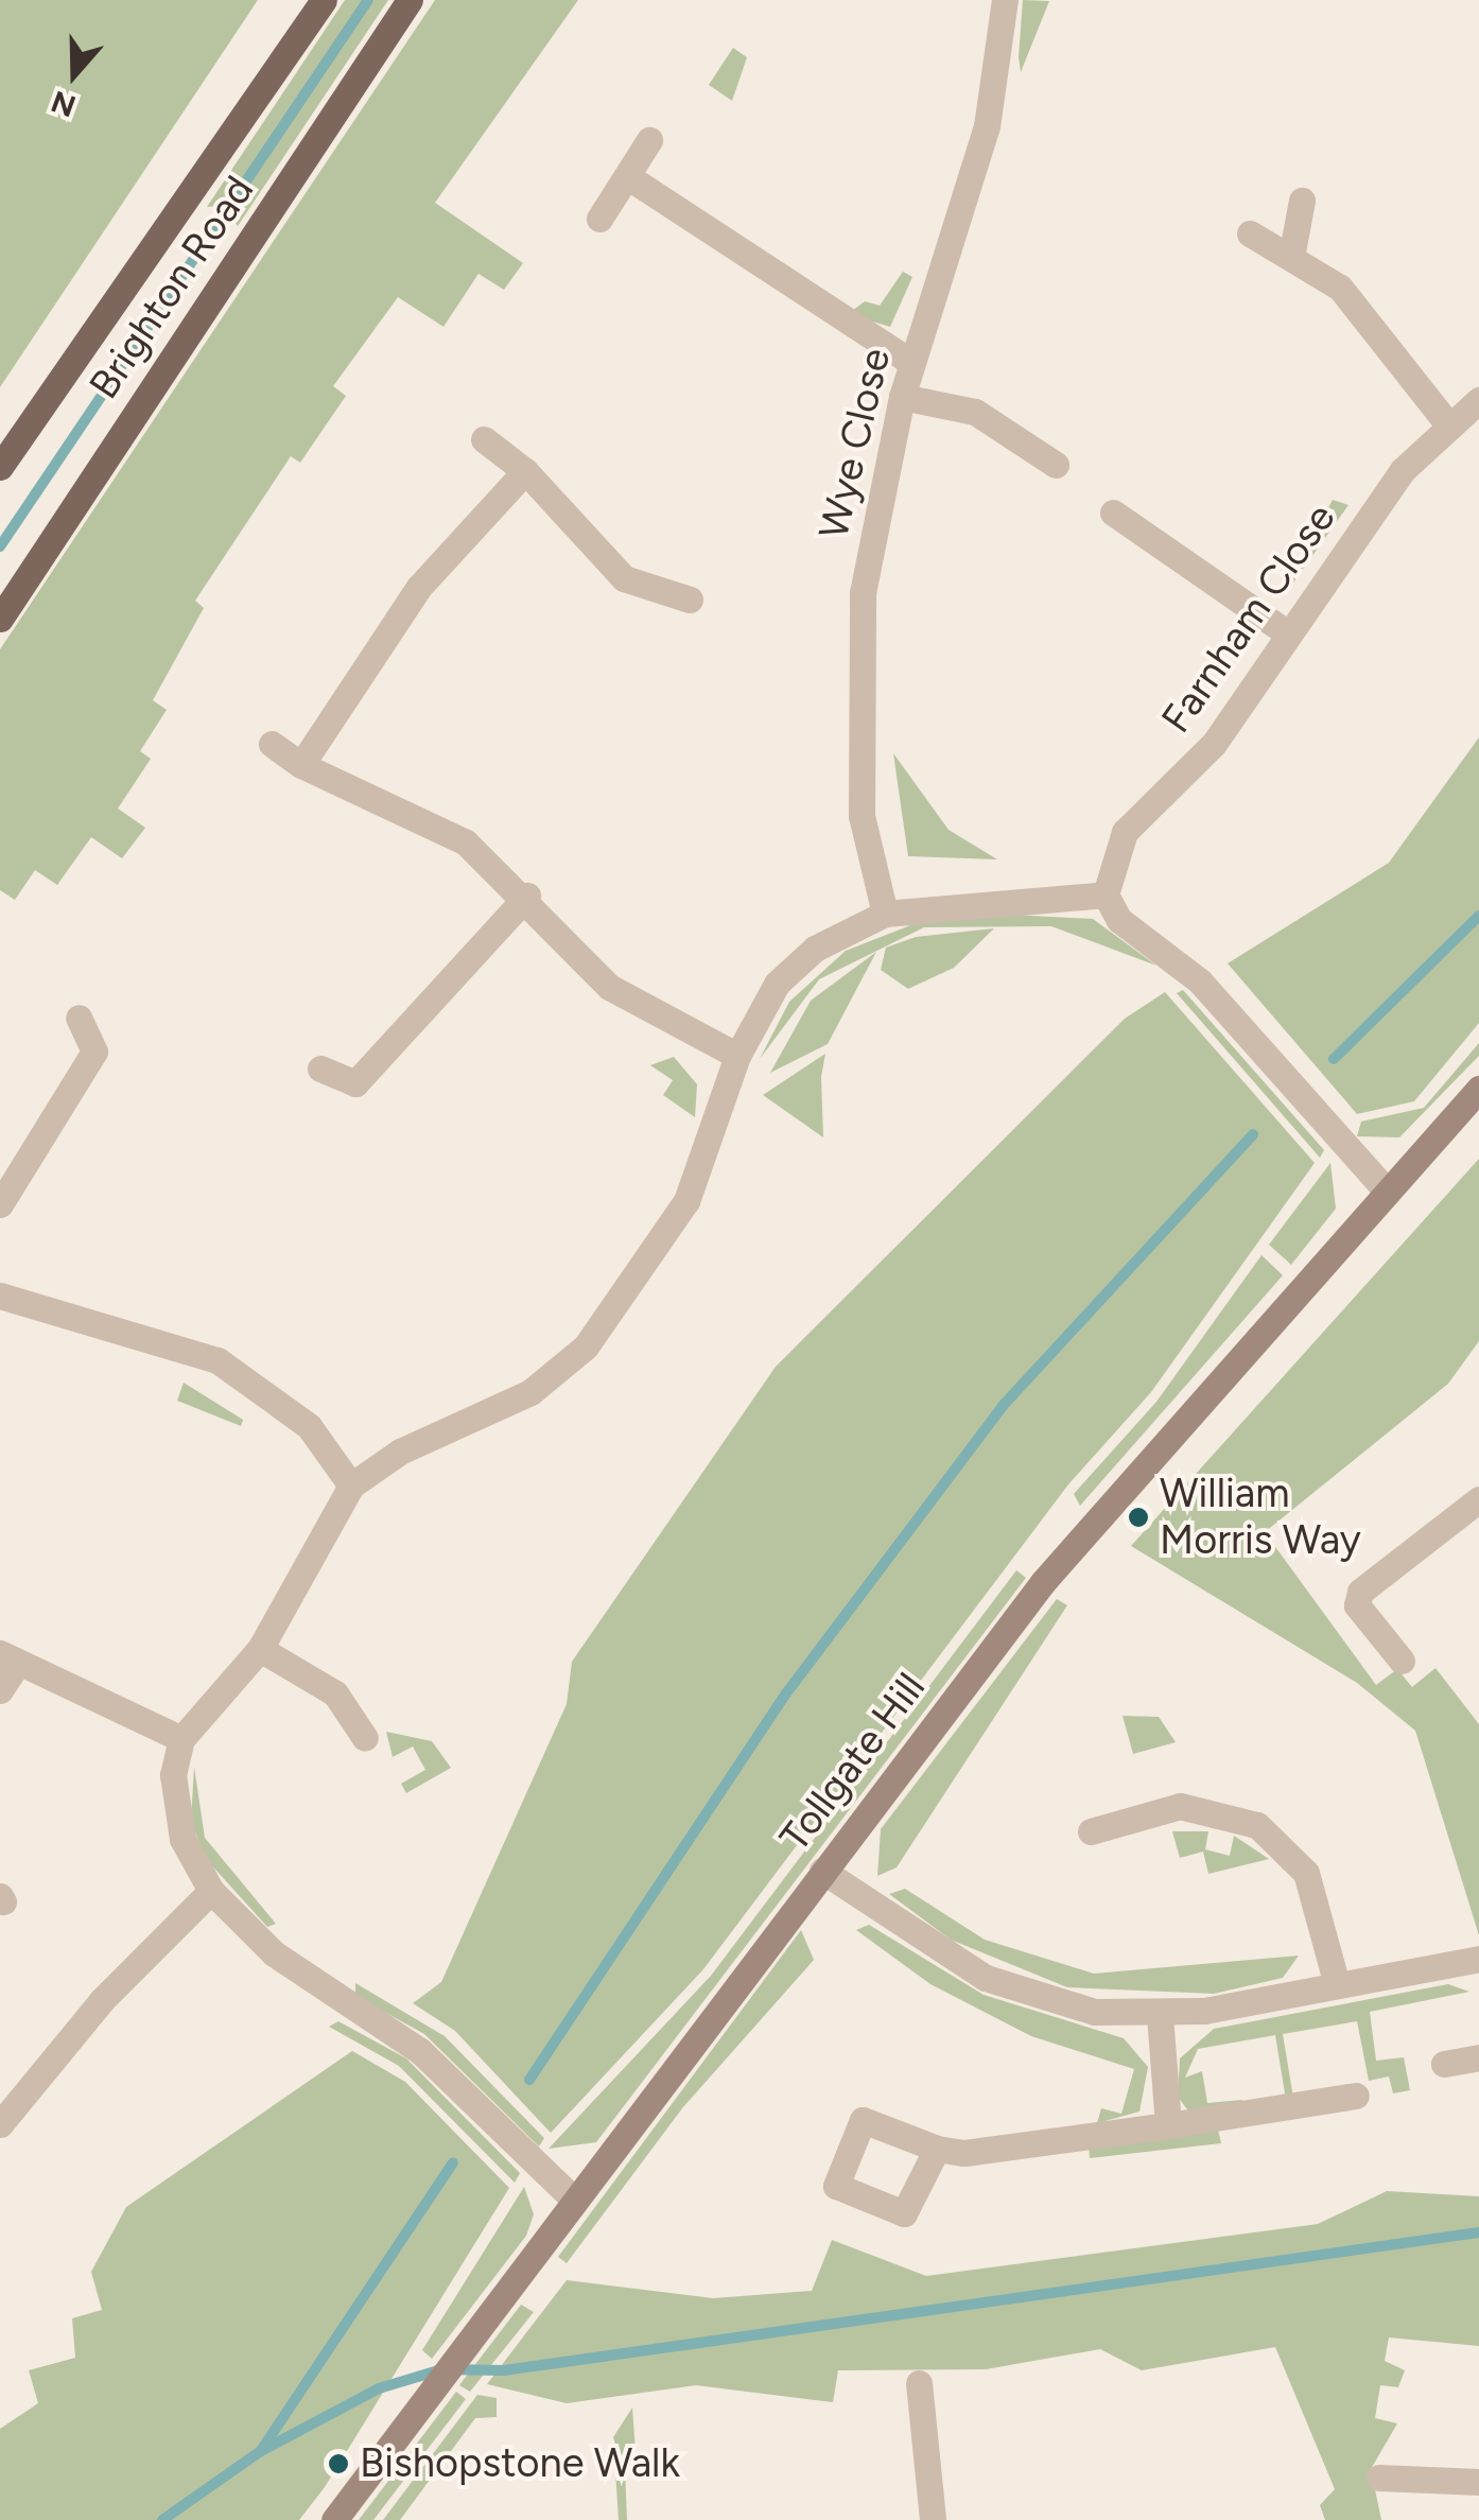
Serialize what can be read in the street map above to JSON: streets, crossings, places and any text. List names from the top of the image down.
{
  "streets": {
    "main road": ["Brighton Road"],
    "street": ["Wye Close", "Farnham Close", "Tollgate Hill"]
  },
  "places": ["William Morris Way", "Bishopstone Walk"],
  "north": "bottom"
}
